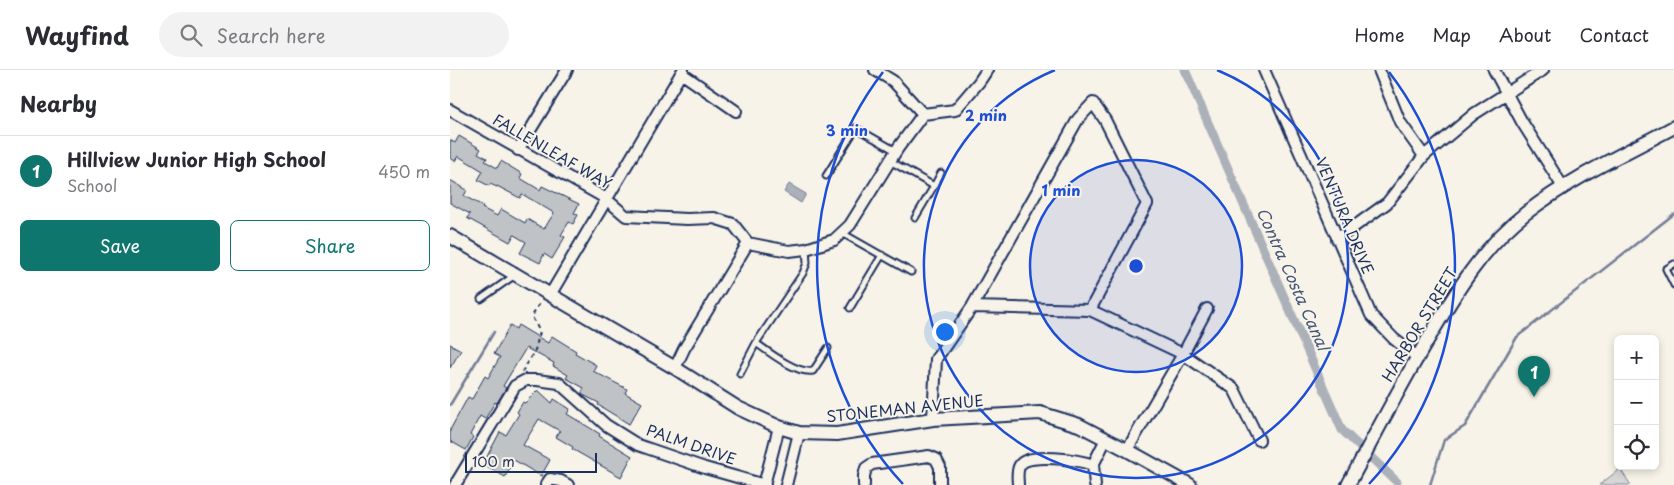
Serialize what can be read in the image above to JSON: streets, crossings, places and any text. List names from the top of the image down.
{
  "streets": {
    "street": [
      "FALLENLEAF WAY",
      "VENTURA DRIVE",
      "HARBOR STREET",
      "STONEMAN AVENUE",
      "PALM DRIVE"
    ]
  },
  "crossings": [
    ["VENTURA DRIVE", "HARBOR STREET"]
  ],
  "water": ["Contra Costa Canal"],
  "scale_bar": "100 m",
  "page": {
    "header": "Wayfind",
    "search": "Search here",
    "nav": [
      "Home",
      "Map",
      "About",
      "Contact"
    ],
    "heading": "Nearby",
    "list": [
      {
        "mark": "1",
        "name": "Hillview Junior High School",
        "note": "School",
        "value": "450 m"
      }
    ],
    "buttons": ["Save", "Share"],
    "map_buttons": ["+", "−"],
    "pins": "1",
    "scale": "100 m"
  },
  "rings": ["2 min", "3 min", "1 min"]
}
